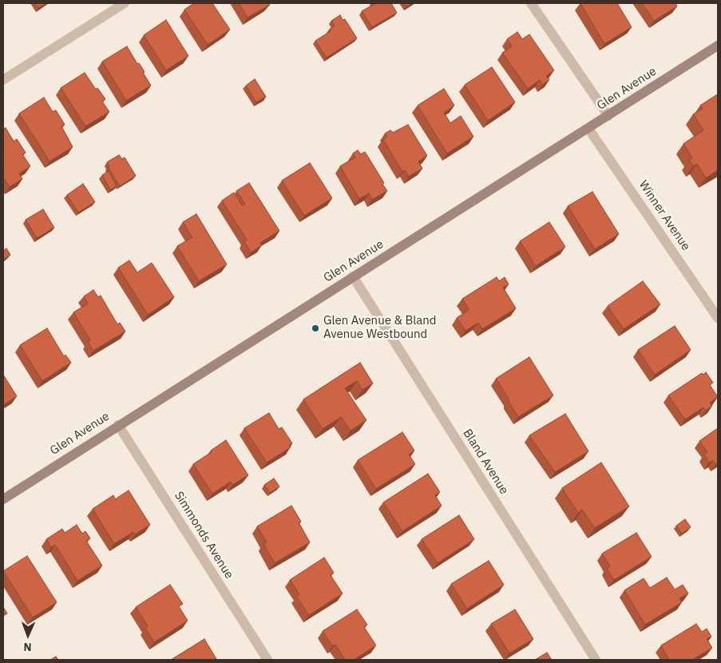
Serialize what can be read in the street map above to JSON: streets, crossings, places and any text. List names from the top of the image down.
{
  "streets": {
    "street": [
      "Glen Avenue",
      "Winner Avenue",
      "Bland Avenue",
      "Simmonds Avenue"
    ]
  },
  "crossings": [
    ["Glen Avenue", "Winner Avenue"],
    ["Glen Avenue", "Bland Avenue"],
    ["Glen Avenue", "Simmonds Avenue"]
  ],
  "places": ["Glen Avenue & Bland Avenue Westbound"],
  "north": "bottom"
}
